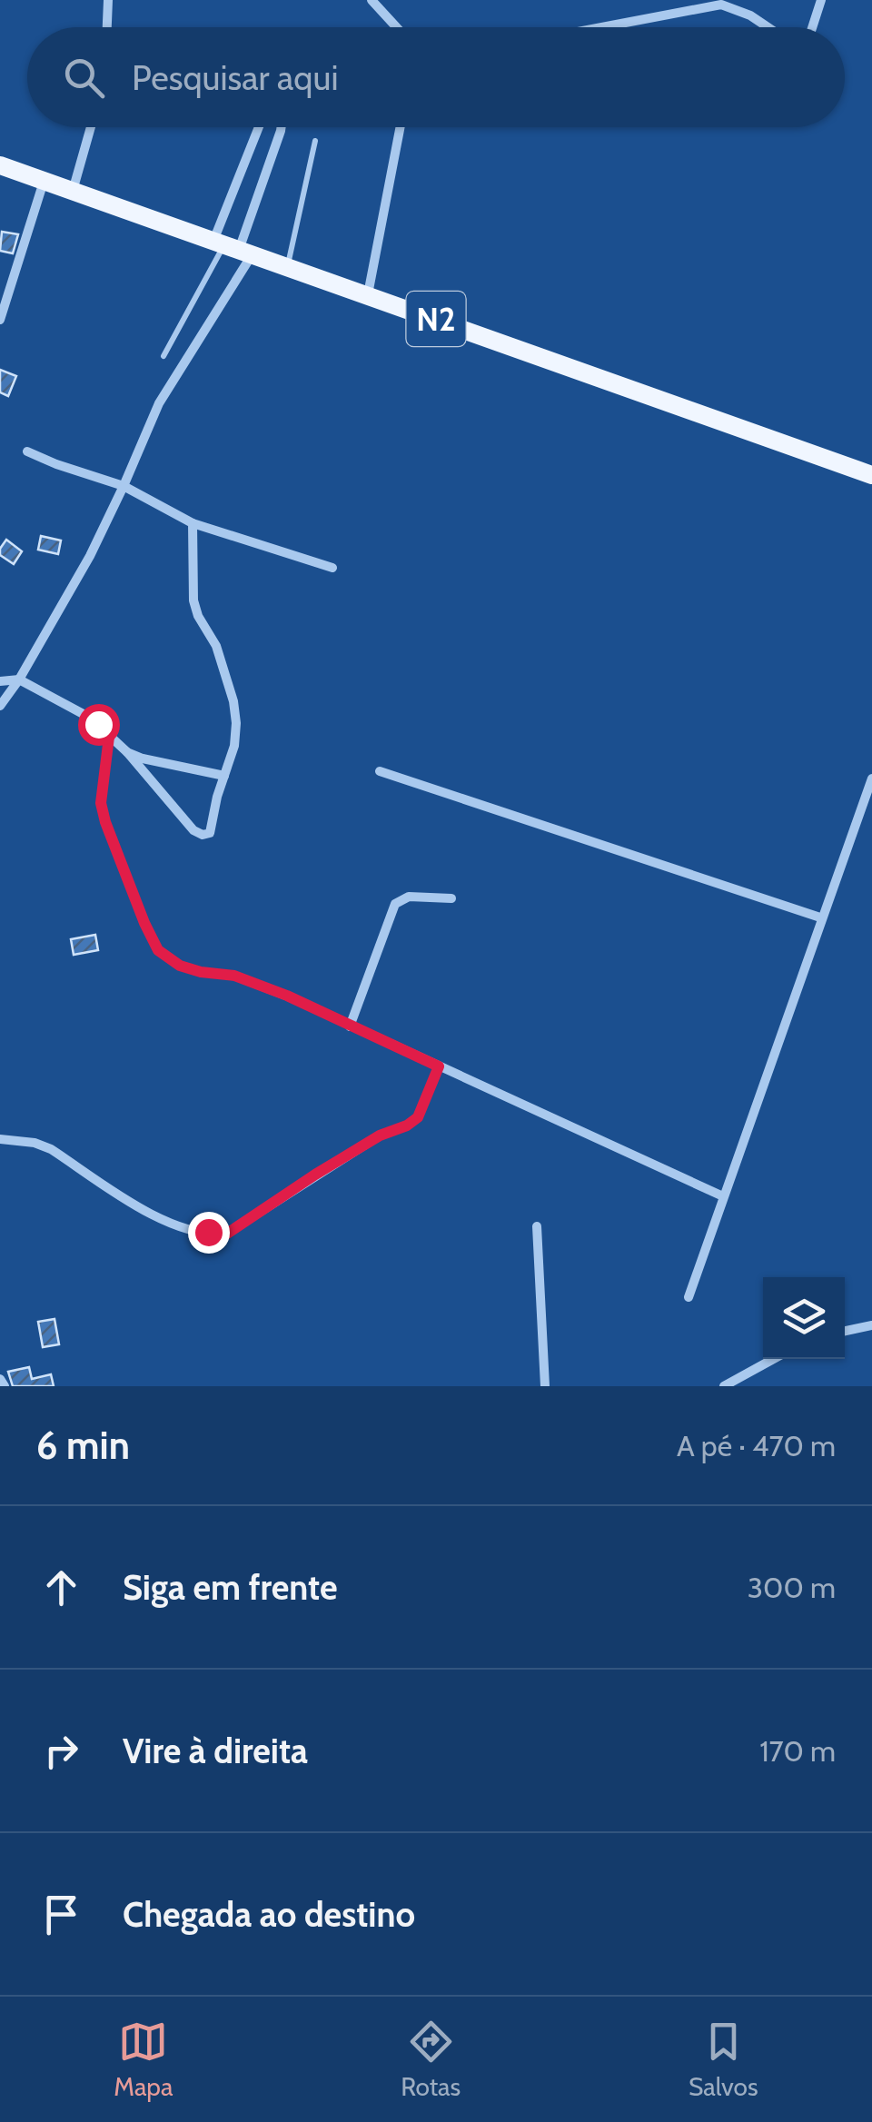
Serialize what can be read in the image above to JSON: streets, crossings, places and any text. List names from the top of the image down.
{
  "streets": {
    "main road": ["N2"]
  },
  "page": {
    "search": "Pesquisar aqui",
    "heading": ["6 min", "A pé · 470 m"],
    "list": [
      ["Siga em frente", "300 m"],
      ["Vire à direita", "170 m"],
      "Chegada ao destino"
    ],
    "nav": ["Mapa", "Rotas", "Salvos"]
  }
}
